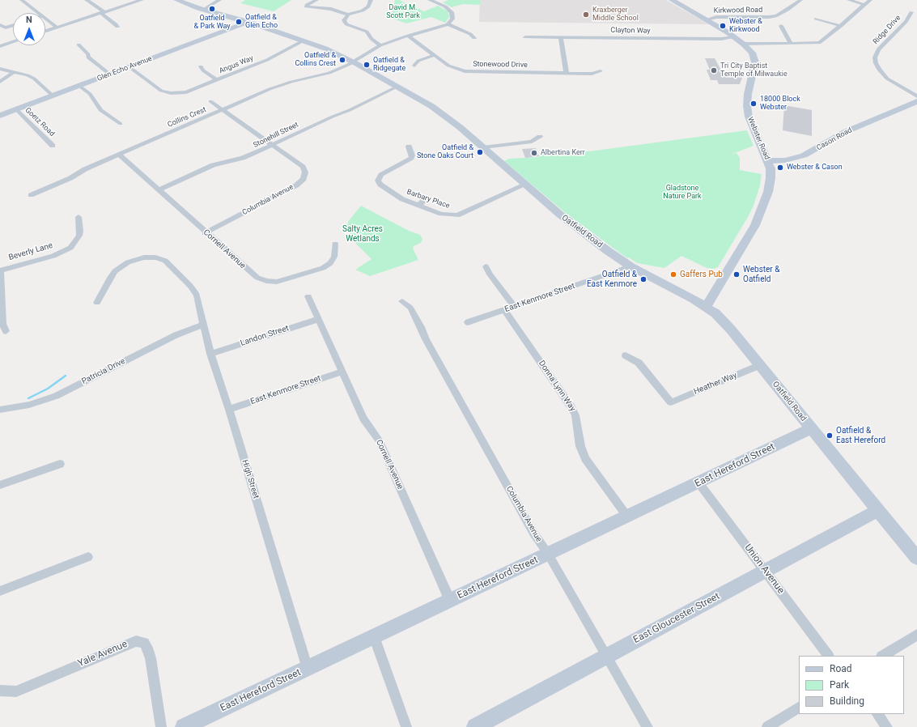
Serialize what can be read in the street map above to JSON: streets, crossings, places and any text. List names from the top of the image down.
{
  "streets": {
    "street": [
      "Kirkwood Road",
      "Ridge Drive",
      "Clayton Way",
      "Angus Way",
      "Stonewood Drive",
      "Glen Echo Avenue",
      "Collins Crest",
      "Goetz Road",
      "Stonehill Street",
      "Webster Road",
      "Cason Road",
      "Barbary Place",
      "Columbia Avenue",
      "Oatfield Road",
      "Cornell Avenue",
      "Beverly Lane",
      "East Kenmore Street",
      "Landon Street",
      "Patricia Drive",
      "Heather Way",
      "Donna Lynn Way",
      "East Hereford Street",
      "High Street",
      "Union Avenue",
      "East Gloucester Street",
      "Yale Avenue"
    ]
  },
  "crossings": [
    ["Kirkwood Road", "Webster Road"],
    ["Clayton Way", "Webster Road"],
    ["Angus Way", "Glen Echo Avenue"],
    ["Angus Way", "Oatfield Road"],
    ["Stonewood Drive", "Collins Crest"],
    ["Glen Echo Avenue", "Goetz Road"],
    ["Glen Echo Avenue", "Oatfield Road"],
    ["Collins Crest", "Columbia Avenue"],
    ["Collins Crest", "Oatfield Road"],
    ["Collins Crest", "Cornell Avenue"],
    ["Stonehill Street", "Columbia Avenue"],
    ["Stonehill Street", "Oatfield Road"],
    ["Stonehill Street", "Cornell Avenue"],
    ["Webster Road", "Cason Road"],
    ["Webster Road", "Oatfield Road"],
    ["Barbary Place", "Oatfield Road"],
    ["Columbia Avenue", "Cornell Avenue"],
    ["Columbia Avenue", "East Hereford Street"],
    ["Columbia Avenue", "East Gloucester Street"],
    ["Oatfield Road", "East Kenmore Street"],
    ["Oatfield Road", "Heather Way"],
    ["Oatfield Road", "East Hereford Street"],
    ["Oatfield Road", "East Gloucester Street"],
    ["Cornell Avenue", "East Kenmore Street"],
    ["Cornell Avenue", "Landon Street"],
    ["Cornell Avenue", "East Hereford Street"],
    ["East Kenmore Street", "Donna Lynn Way"],
    ["East Kenmore Street", "High Street"],
    ["Landon Street", "High Street"],
    ["Patricia Drive", "High Street"],
    ["Donna Lynn Way", "East Hereford Street"],
    ["East Hereford Street", "High Street"],
    ["East Hereford Street", "Union Avenue"],
    ["Union Avenue", "East Gloucester Street"]
  ],
  "parks": ["David M. Scott Park", "Gladstone Nature Park", "Salty Acres Wetlands"],
  "places": [
    "Oatfield & Park Way",
    "Kraxberger Middle School",
    "Oatfield & Glen Echo",
    "Webster & Kirkwood",
    "Oatfield & Collins Crest",
    "Oatfield & Ridgegate",
    "Tri City Baptist Temple of Milwaukie",
    "18000 Block Webster",
    "Oatfield & Stone Oaks Court",
    "Albertina Kerr",
    "Webster & Cason",
    "Gaffers Pub",
    "Webster & Oatfield",
    "Oatfield & East Kenmore",
    "Oatfield & East Hereford"
  ],
  "legend": ["Road", "Park", "Building"],
  "north": "top"
}
